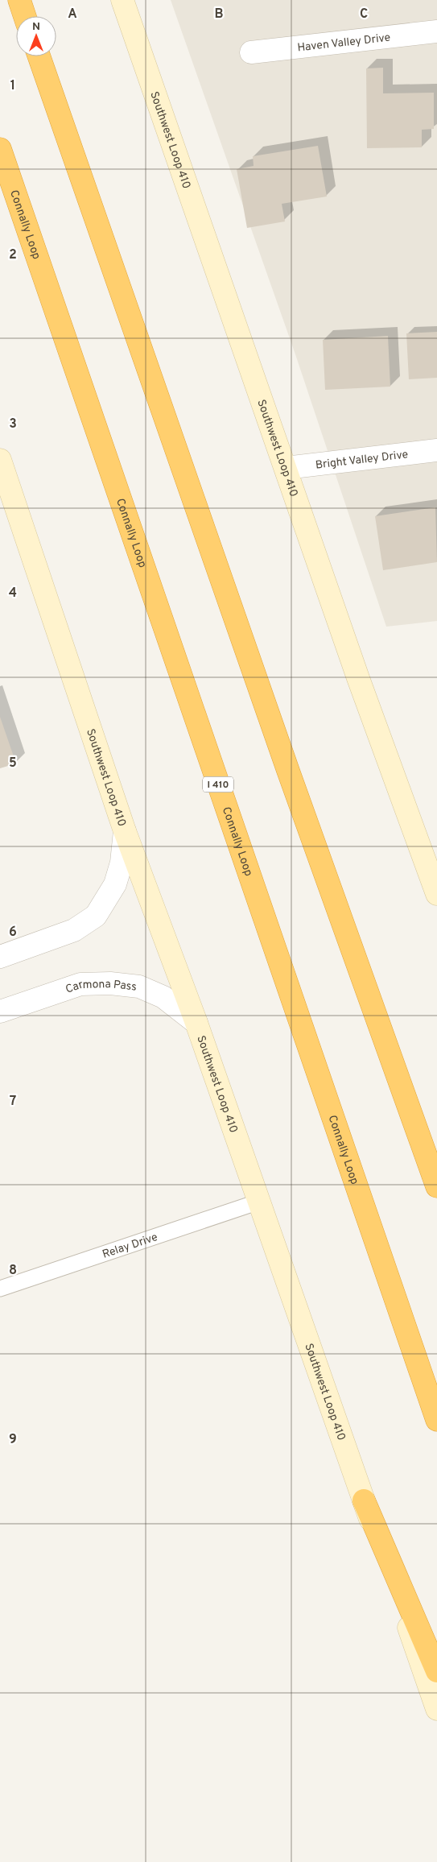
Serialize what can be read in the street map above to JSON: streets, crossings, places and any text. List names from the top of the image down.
{
  "streets": {
    "highway": ["Connally Loop", "I 410"],
    "main road": ["Southwest Loop 410"],
    "street": ["Haven Valley Drive", "Bright Valley Drive", "Carmona Pass"],
    "lane": ["Relay Drive"]
  },
  "crossings": [
    ["Southwest Loop 410", "Bright Valley Drive"],
    ["Southwest Loop 410", "Carmona Pass"],
    ["Southwest Loop 410", "Relay Drive"]
  ],
  "north": "top",
  "grid": {
    "columns": ["A", "B", "C"],
    "rows": [
      "1",
      "2",
      "3",
      "4",
      "5",
      "6",
      "7",
      "8",
      "9"
    ]
  }
}
